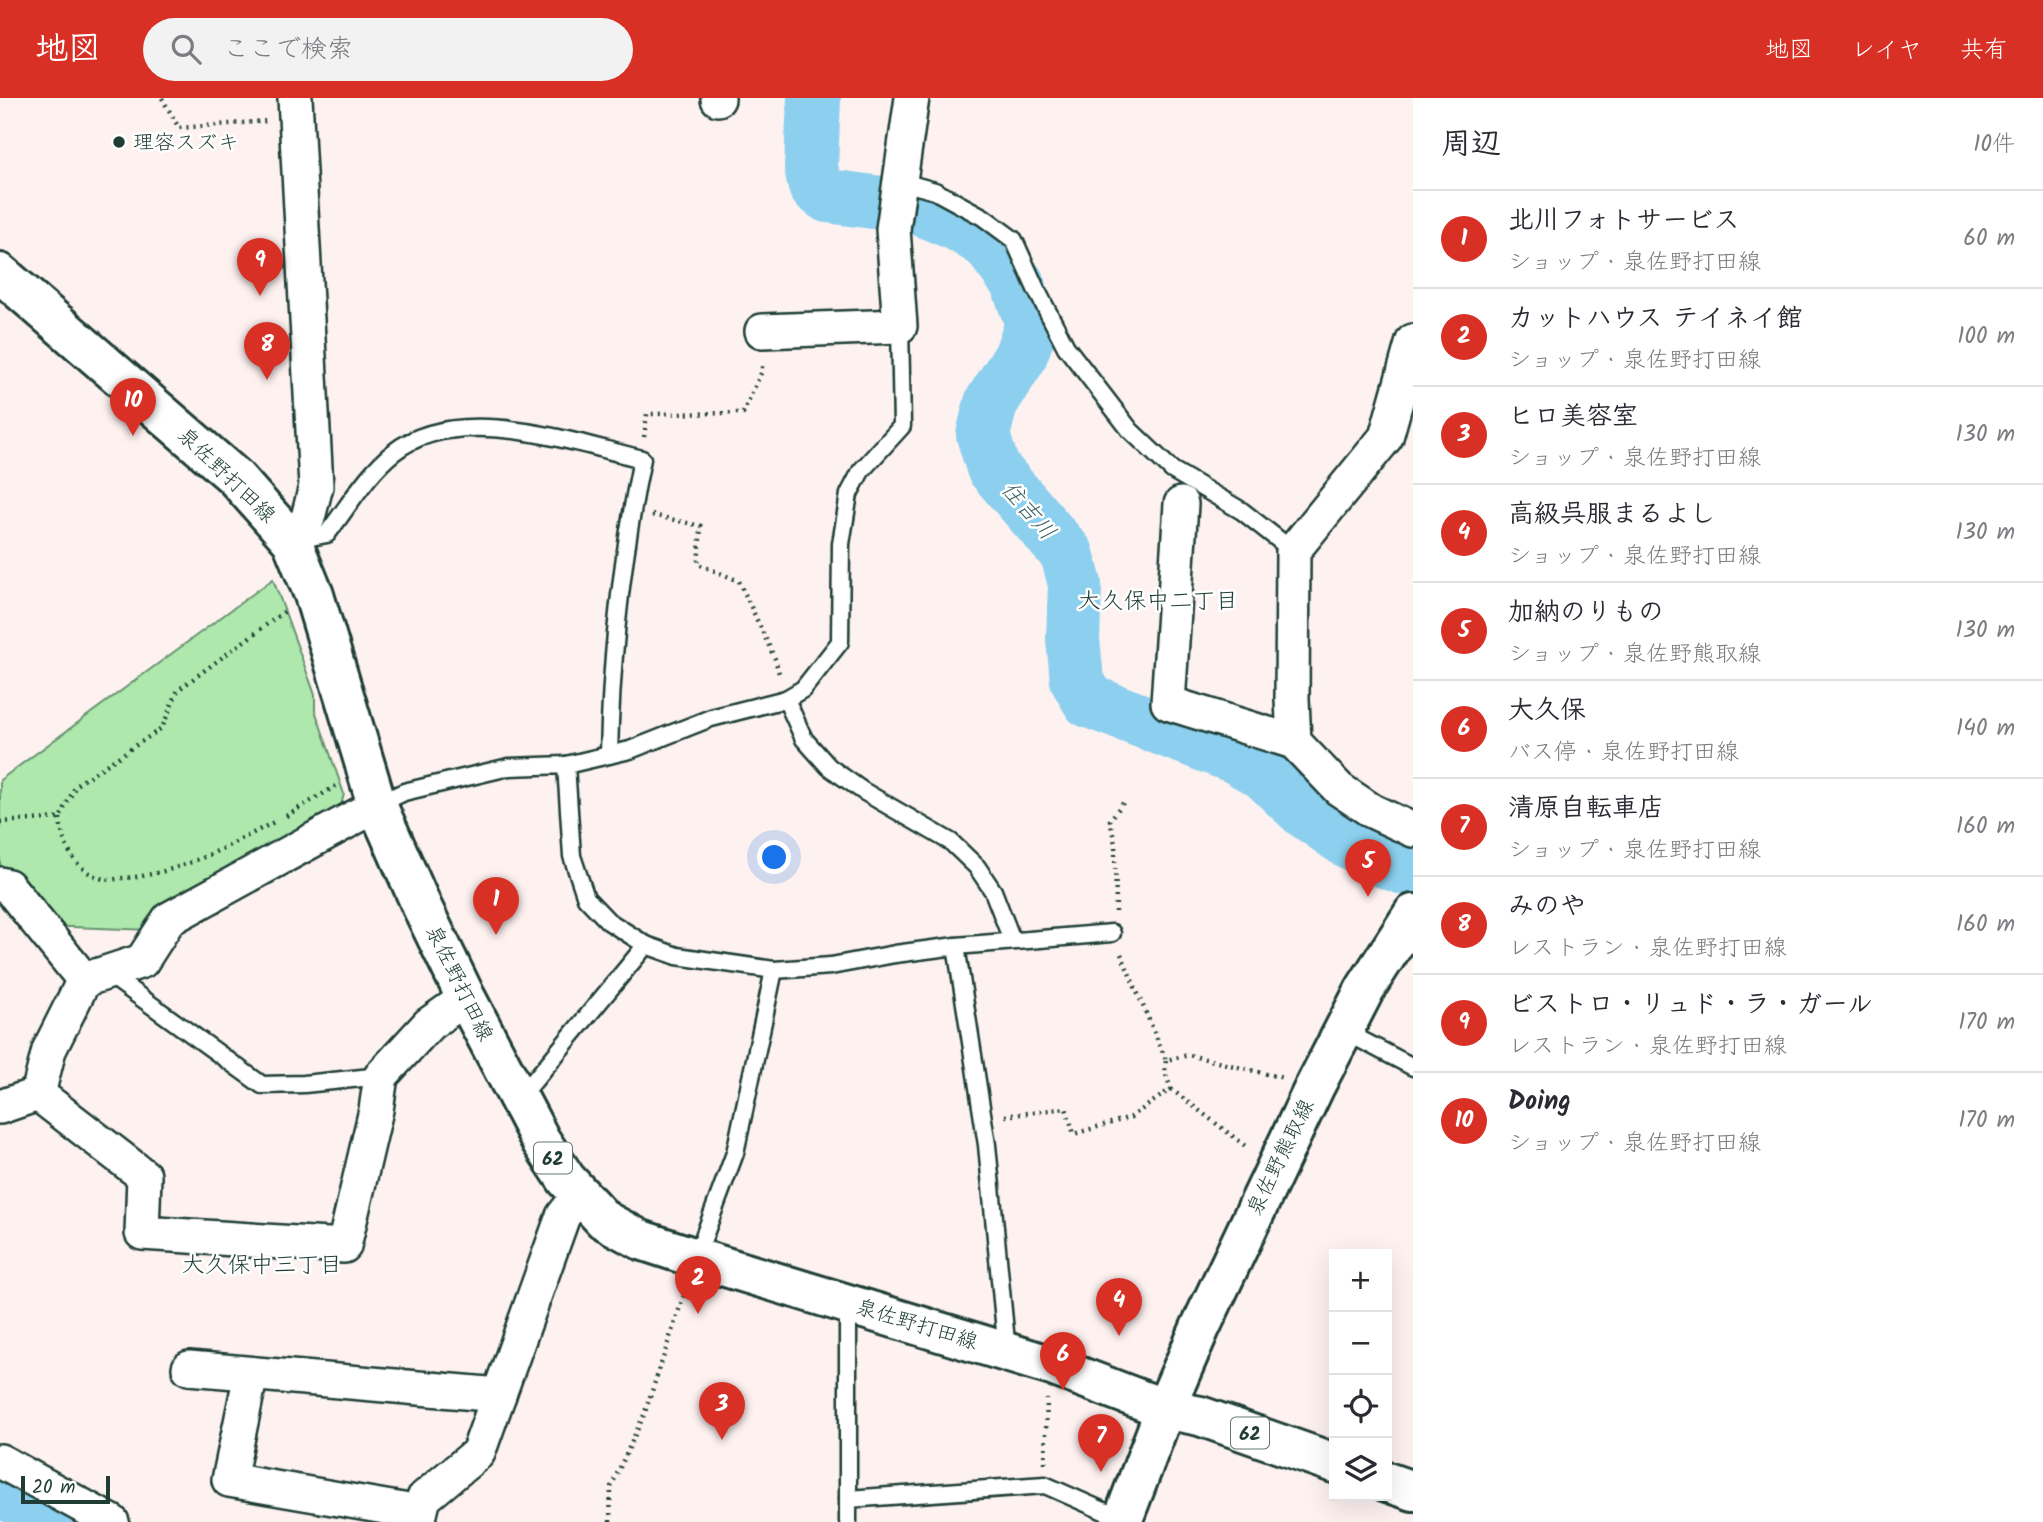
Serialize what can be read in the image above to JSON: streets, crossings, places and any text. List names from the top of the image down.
{
  "streets": {
    "main road": ["泉佐野打田線", "泉佐野熊取線", "62"]
  },
  "crossings": [
    ["泉佐野打田線", "泉佐野熊取線"]
  ],
  "districts": ["大久保中二丁目", "大久保中三丁目"],
  "water": ["住吉川"],
  "places": ["理容スズキ"],
  "scale_bar": "20 m",
  "page": {
    "header": "地図",
    "search": "ここで検索",
    "nav": ["地図", "レイヤ", "共有"],
    "heading": ["周辺", "10件"],
    "list": [
      {
        "mark": "1",
        "name": "北川フォトサービス",
        "note": "ショップ · 泉佐野打田線",
        "value": "60 m"
      },
      {
        "mark": "2",
        "name": "カットハウス テイネイ館",
        "note": "ショップ · 泉佐野打田線",
        "value": "100 m"
      },
      {
        "mark": "3",
        "name": "ヒロ美容室",
        "note": "ショップ · 泉佐野打田線",
        "value": "130 m"
      },
      {
        "mark": "4",
        "name": "高級呉服まるよし",
        "note": "ショップ · 泉佐野打田線",
        "value": "130 m"
      },
      {
        "mark": "5",
        "name": "加納のりもの",
        "note": "ショップ · 泉佐野熊取線",
        "value": "130 m"
      },
      {
        "mark": "6",
        "name": "大久保",
        "note": "バス停 · 泉佐野打田線",
        "value": "140 m"
      },
      {
        "mark": "7",
        "name": "清原自転車店",
        "note": "ショップ · 泉佐野打田線",
        "value": "160 m"
      },
      {
        "mark": "8",
        "name": "みのや",
        "note": "レストラン · 泉佐野打田線",
        "value": "160 m"
      },
      {
        "mark": "9",
        "name": "ビストロ・リュド・ラ・ガール",
        "note": "レストラン · 泉佐野打田線",
        "value": "170 m"
      },
      {
        "mark": "10",
        "name": "Doing",
        "note": "ショップ · 泉佐野打田線",
        "value": "170 m"
      }
    ],
    "pins": [
      "9",
      "8",
      "10",
      "5",
      "1",
      "2",
      "4",
      "6",
      "3",
      "7"
    ],
    "map_buttons": ["+", "−"],
    "scale": "20 m"
  }
}
